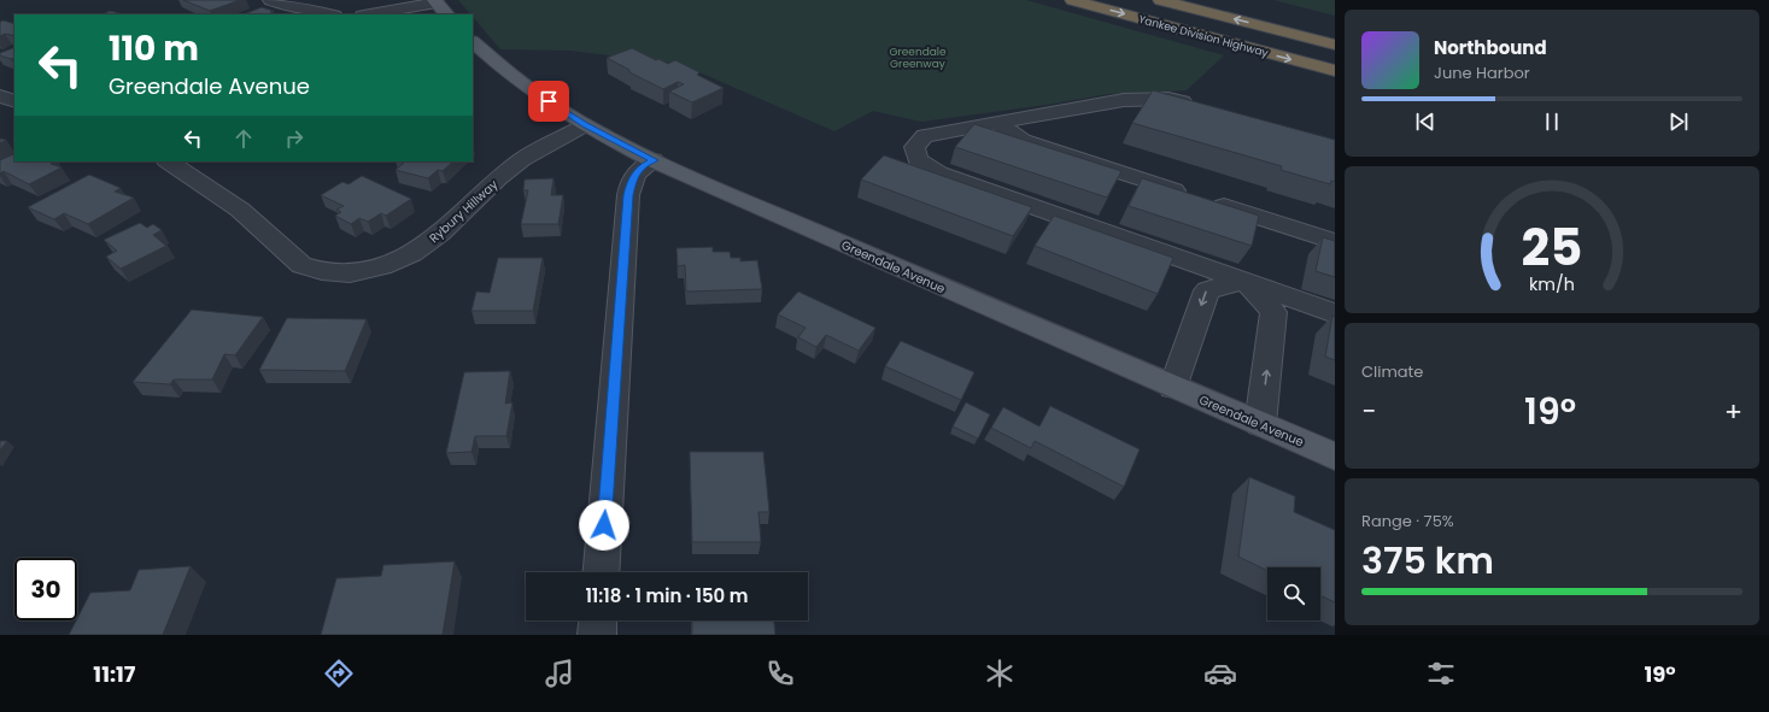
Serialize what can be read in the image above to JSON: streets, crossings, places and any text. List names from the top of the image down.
{
  "streets": {
    "highway": ["Yankee Division Highway"],
    "main road": ["Greendale Avenue"],
    "street": ["Rybury Hillway"]
  },
  "crossings": [
    ["Rybury Hillway", "Greendale Avenue"]
  ],
  "parks": ["Greendale Greenway"],
  "page": {
    "turn": ["110 m", "Greendale Avenue"],
    "song": ["Northbound", "June Harbor"],
    "tile": [
      "Climate",
      ["Range · 75%", "375 km"]
    ],
    "heat": ["−", "19°", "+"],
    "limit": "30",
    "trip": "11:18 · 1 min · 150 m",
    "tabs": ["11:17", "19°"],
    "gauge": ["25", "km/h"]
  }
}
